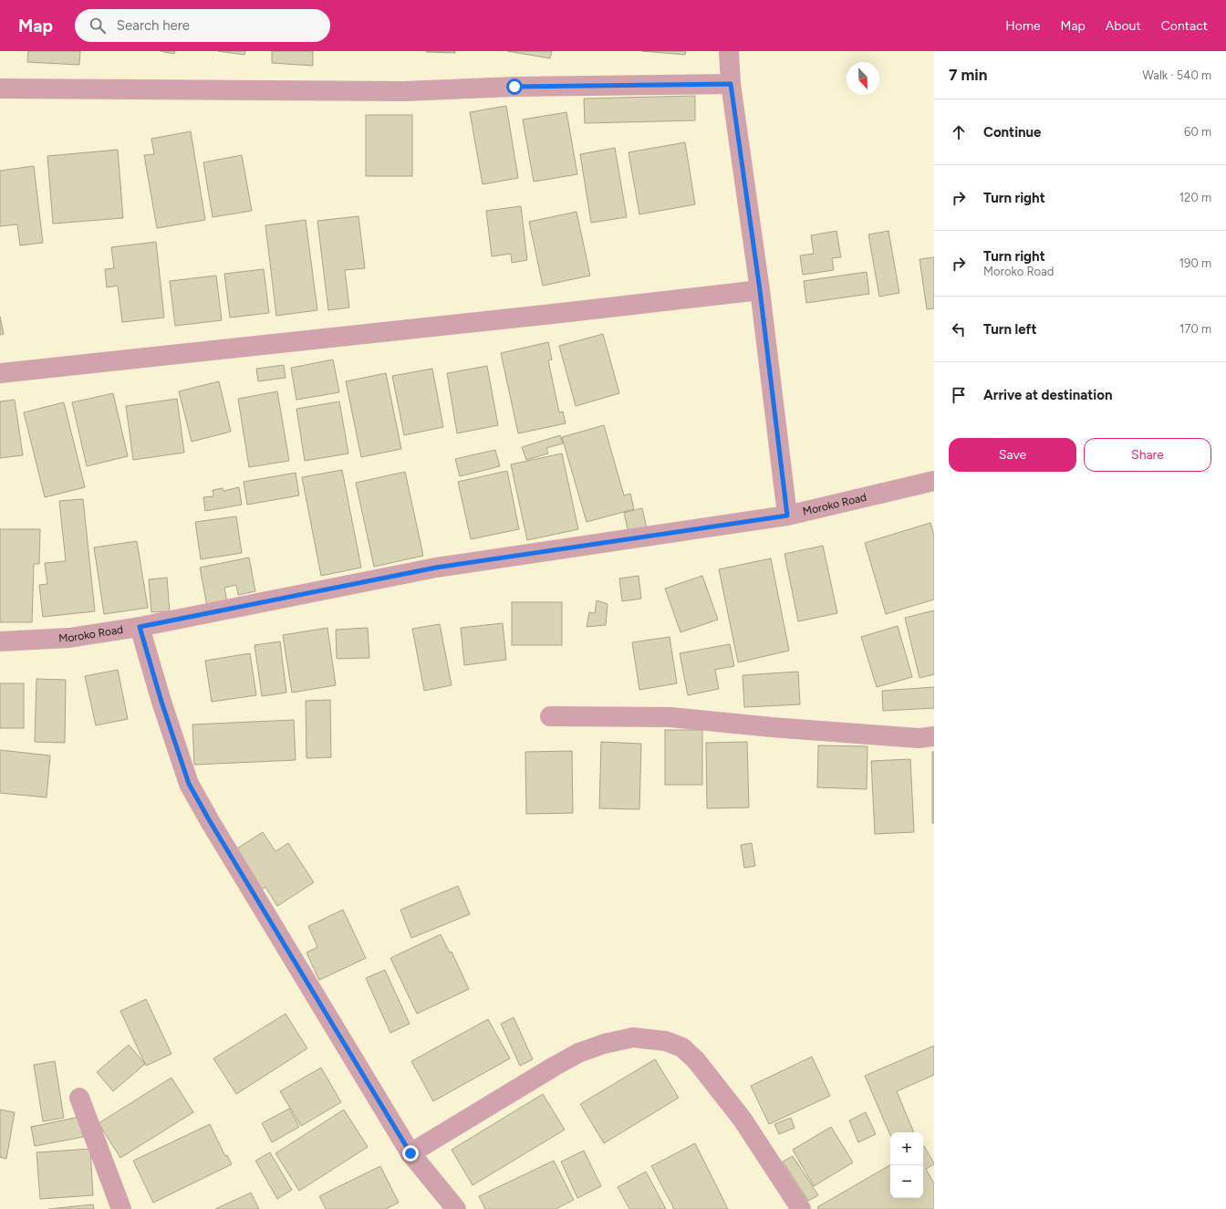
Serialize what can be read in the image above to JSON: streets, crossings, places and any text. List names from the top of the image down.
{
  "streets": {
    "street": ["Moroko Road"]
  },
  "north": "bottom right",
  "page": {
    "header": "Map",
    "search": "Search here",
    "nav": [
      "Home",
      "Map",
      "About",
      "Contact"
    ],
    "heading": ["7 min", "Walk · 540 m"],
    "list": [
      ["Continue", "60 m"],
      ["Turn right", "120 m"],
      ["Turn right", "Moroko Road", "190 m"],
      ["Turn left", "170 m"],
      "Arrive at destination"
    ],
    "buttons": ["Save", "Share"],
    "map_buttons": ["+", "−"]
  }
}
